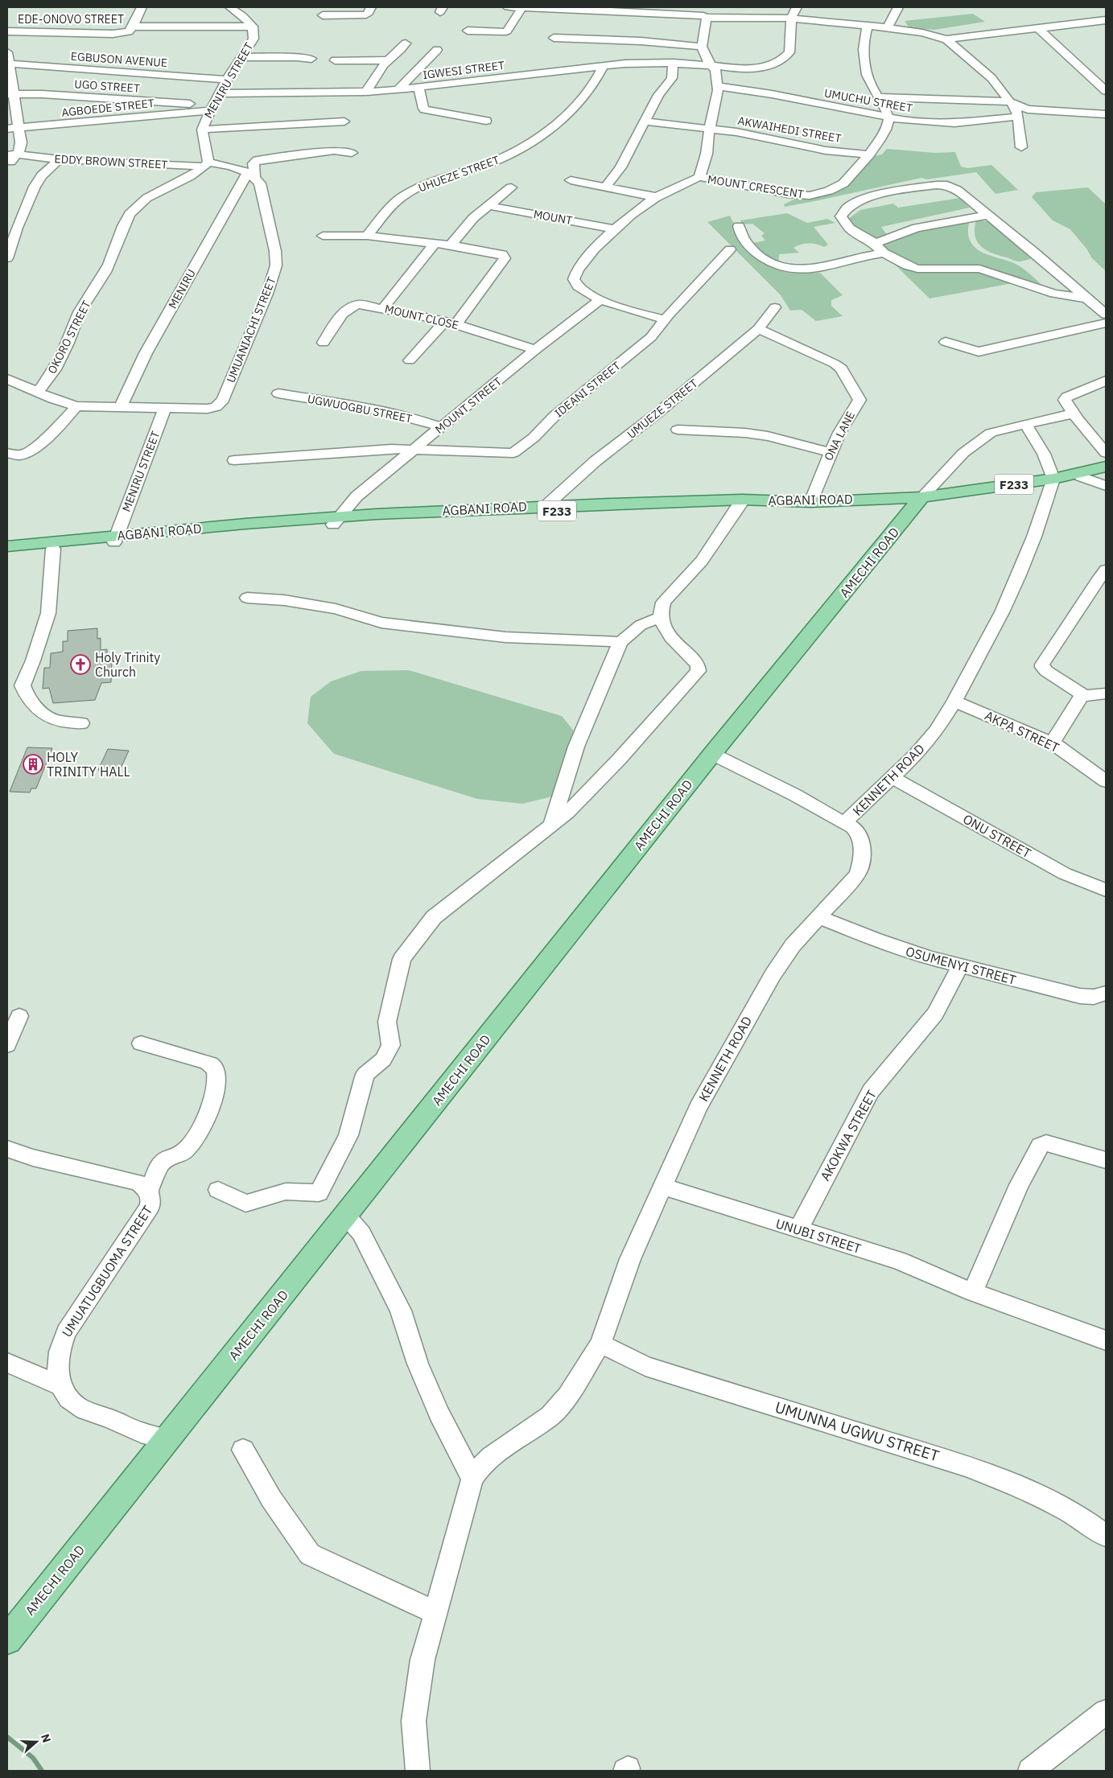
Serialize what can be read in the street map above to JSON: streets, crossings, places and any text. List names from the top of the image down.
{
  "streets": {
    "main road": ["F233", "AGBANI ROAD", "AMECHI ROAD"],
    "street": [
      "EDE-ONOVO STREET",
      "EGBUSON AVENUE",
      "IGWESI STREET",
      "MENIRU STREET",
      "UGO STREET",
      "UMUCHU STREET",
      "AGBOEDE STREET",
      "AKWAIHEDI STREET",
      "EDDY BROWN STREET",
      "UHUEZE STREET",
      "MOUNT CRESCENT",
      "MOUNT",
      "MENIRU",
      "MOUNT CLOSE",
      "UMUANIACHI STREET",
      "OKORO STREET",
      "IDEANI STREET",
      "MOUNT STREET",
      "UGWUOGBU STREET",
      "UMUEZE STREET",
      "ONA LANE",
      "AKPA STREET",
      "KENNETH ROAD",
      "ONU STREET",
      "OSUMENYI STREET",
      "AKOKWA STREET",
      "UNUBI STREET",
      "UMUATUGBUOMA STREET",
      "UMUNNA UGWU STREET"
    ]
  },
  "crossings": [
    ["EDE-ONOVO STREET", "MENIRU STREET"],
    ["EGBUSON AVENUE", "MENIRU STREET"],
    ["IGWESI STREET", "MENIRU STREET"],
    ["IGWESI STREET", "UHUEZE STREET"],
    ["MENIRU STREET", "UGO STREET"],
    ["MENIRU STREET", "AGBOEDE STREET"],
    ["MENIRU STREET", "EDDY BROWN STREET"],
    ["MENIRU STREET", "UMUANIACHI STREET"],
    ["MENIRU STREET", "OKORO STREET"],
    ["MENIRU STREET", "AGBANI ROAD"],
    ["UGO STREET", "AGBOEDE STREET"],
    ["AKWAIHEDI STREET", "MOUNT CRESCENT"],
    ["EDDY BROWN STREET", "OKORO STREET"],
    ["MENIRU", "UMUANIACHI STREET"],
    ["MOUNT CLOSE", "MOUNT STREET"],
    ["UMUANIACHI STREET", "OKORO STREET"],
    ["IDEANI STREET", "MOUNT STREET"],
    ["MOUNT STREET", "UGWUOGBU STREET"],
    ["MOUNT STREET", "AGBANI ROAD"],
    ["UMUEZE STREET", "ONA LANE"],
    ["UMUEZE STREET", "AGBANI ROAD"],
    ["ONA LANE", "AGBANI ROAD"],
    ["AGBANI ROAD", "AMECHI ROAD"],
    ["AGBANI ROAD", "KENNETH ROAD"],
    ["AKPA STREET", "KENNETH ROAD"],
    ["KENNETH ROAD", "ONU STREET"],
    ["KENNETH ROAD", "OSUMENYI STREET"],
    ["KENNETH ROAD", "UNUBI STREET"],
    ["KENNETH ROAD", "UMUNNA UGWU STREET"],
    ["OSUMENYI STREET", "AKOKWA STREET"],
    ["AKOKWA STREET", "UNUBI STREET"]
  ],
  "places": {
    "church": ["Holy Trinity Church"],
    "building": ["HOLY TRINITY HALL"]
  },
  "north": "right"
}
